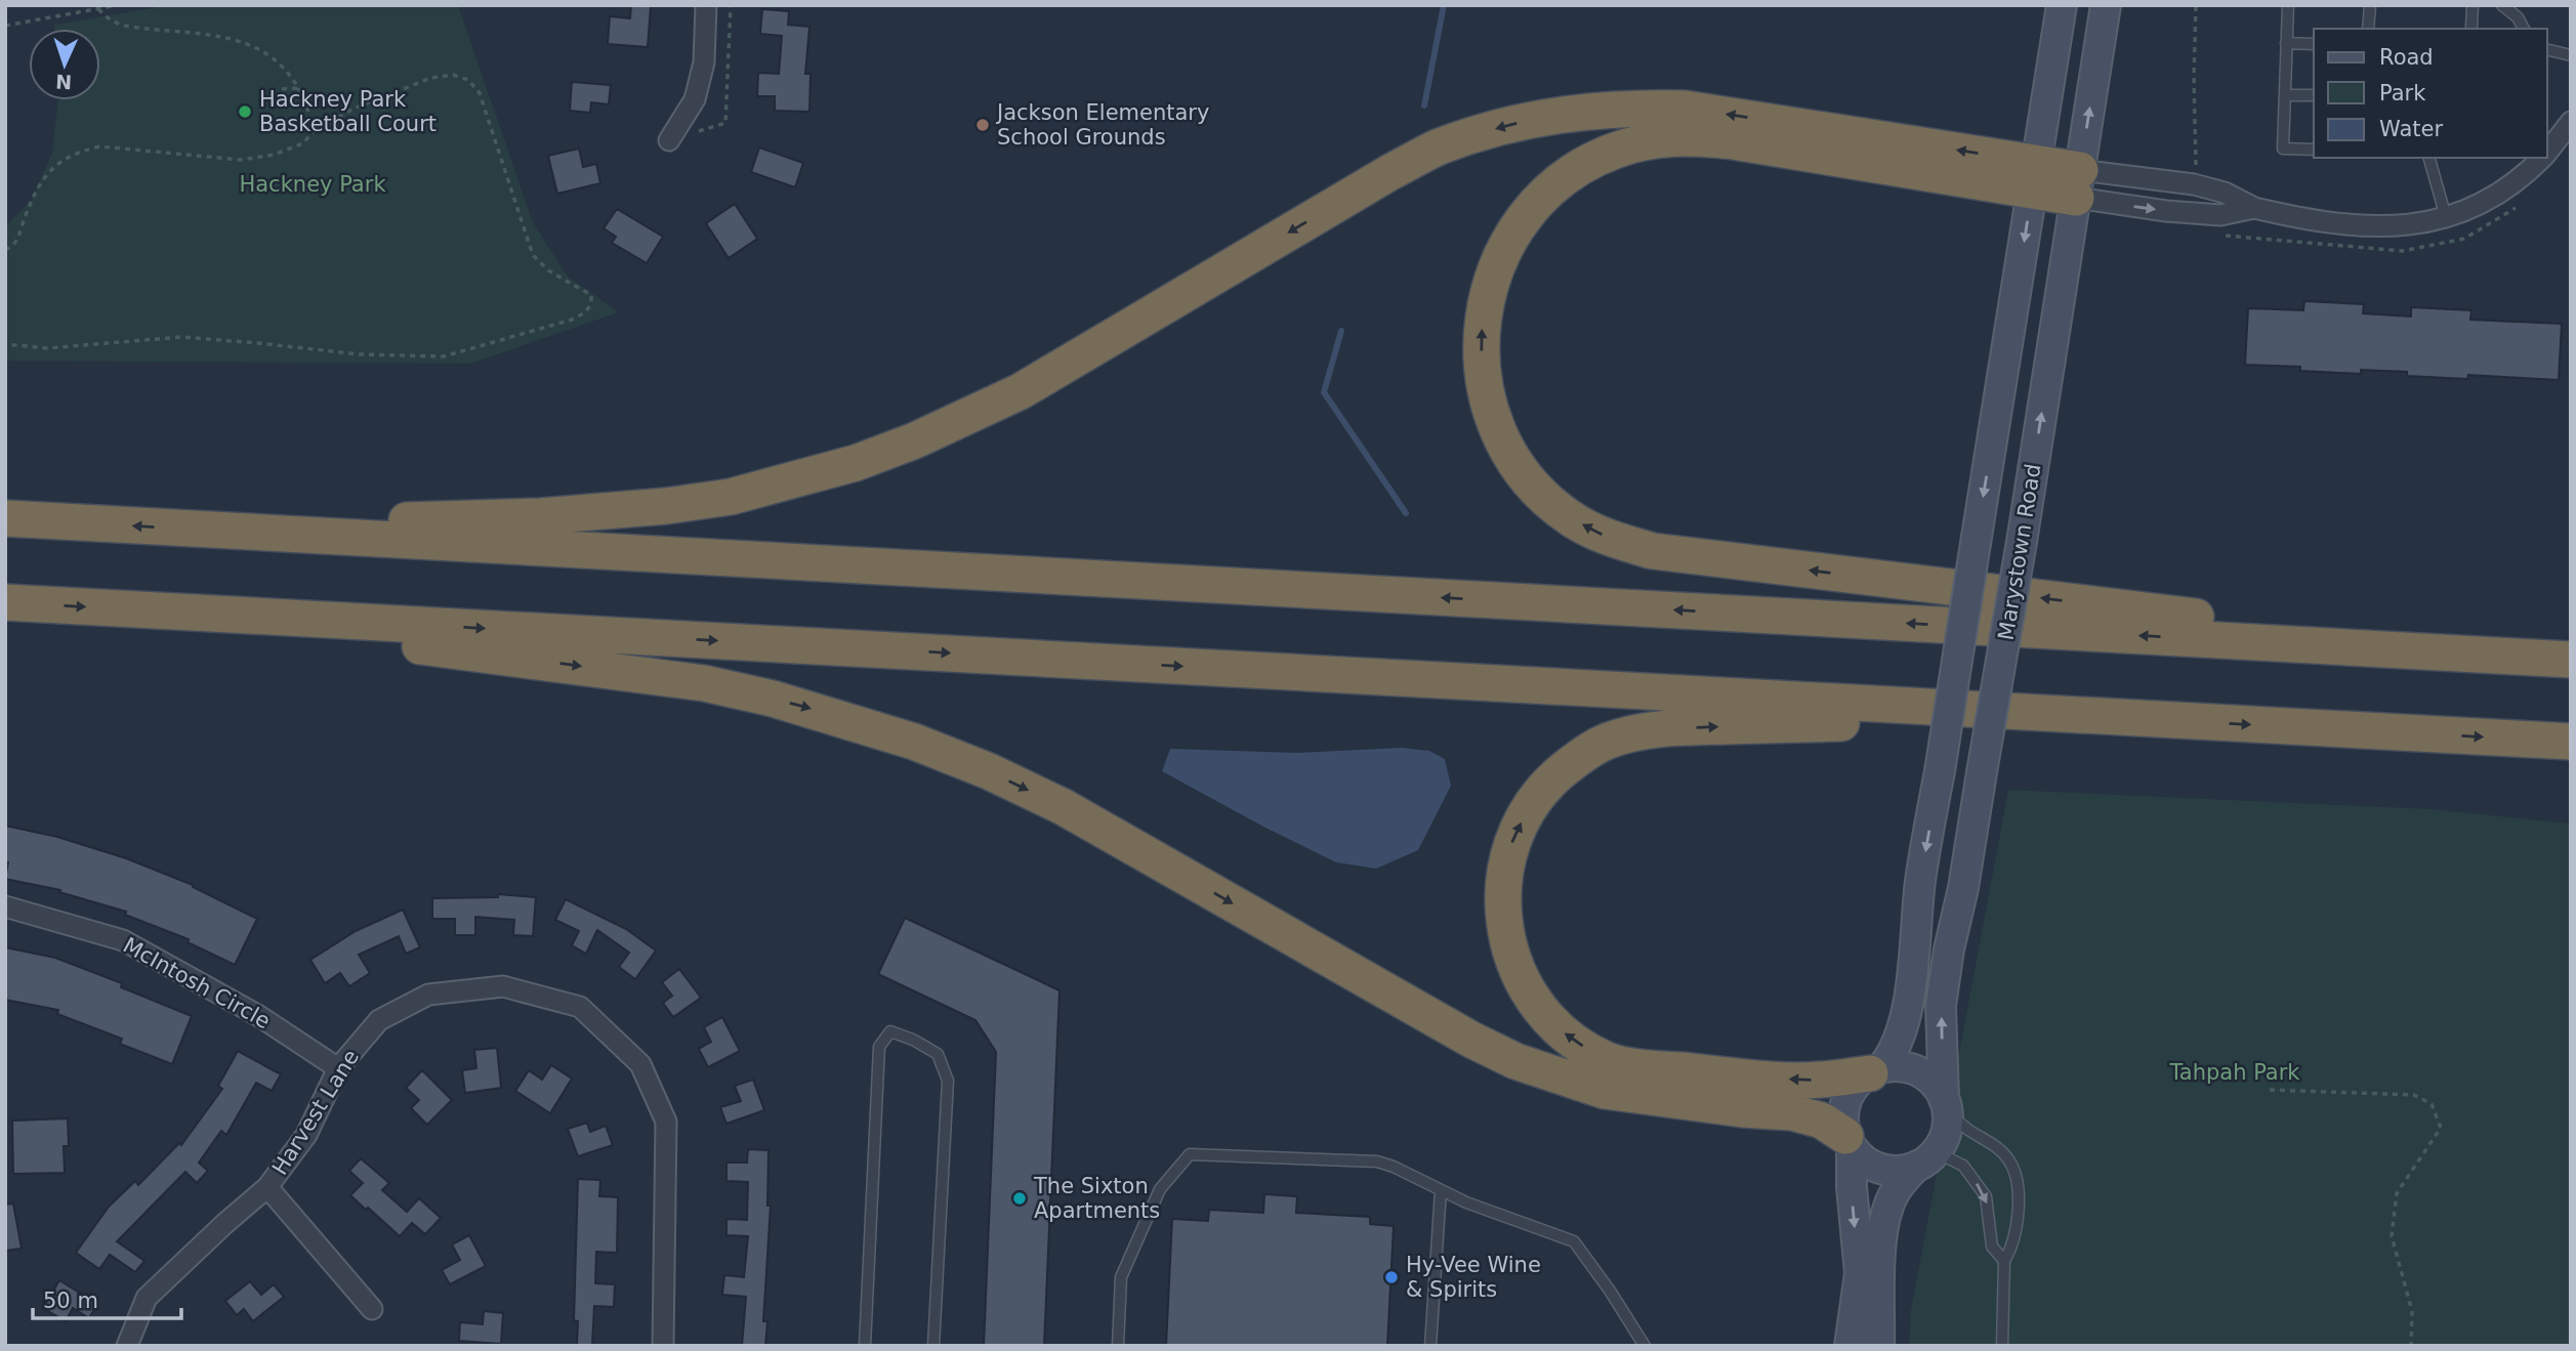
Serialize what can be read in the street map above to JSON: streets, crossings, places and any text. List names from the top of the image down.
{
  "streets": {
    "main road": ["Marystown Road"],
    "street": ["McIntosh Circle", "Harvest Lane"]
  },
  "crossings": [
    ["McIntosh Circle", "Harvest Lane"]
  ],
  "parks": ["Hackney Park", "Tahpah Park"],
  "places": [
    "Hackney Park Basketball Court",
    "Jackson Elementary School Grounds",
    "The Sixton Apartments",
    "Hy-Vee Wine & Spirits"
  ],
  "legend": ["Road", "Park", "Water"],
  "scale_bar": "50 m",
  "north": "bottom"
}
